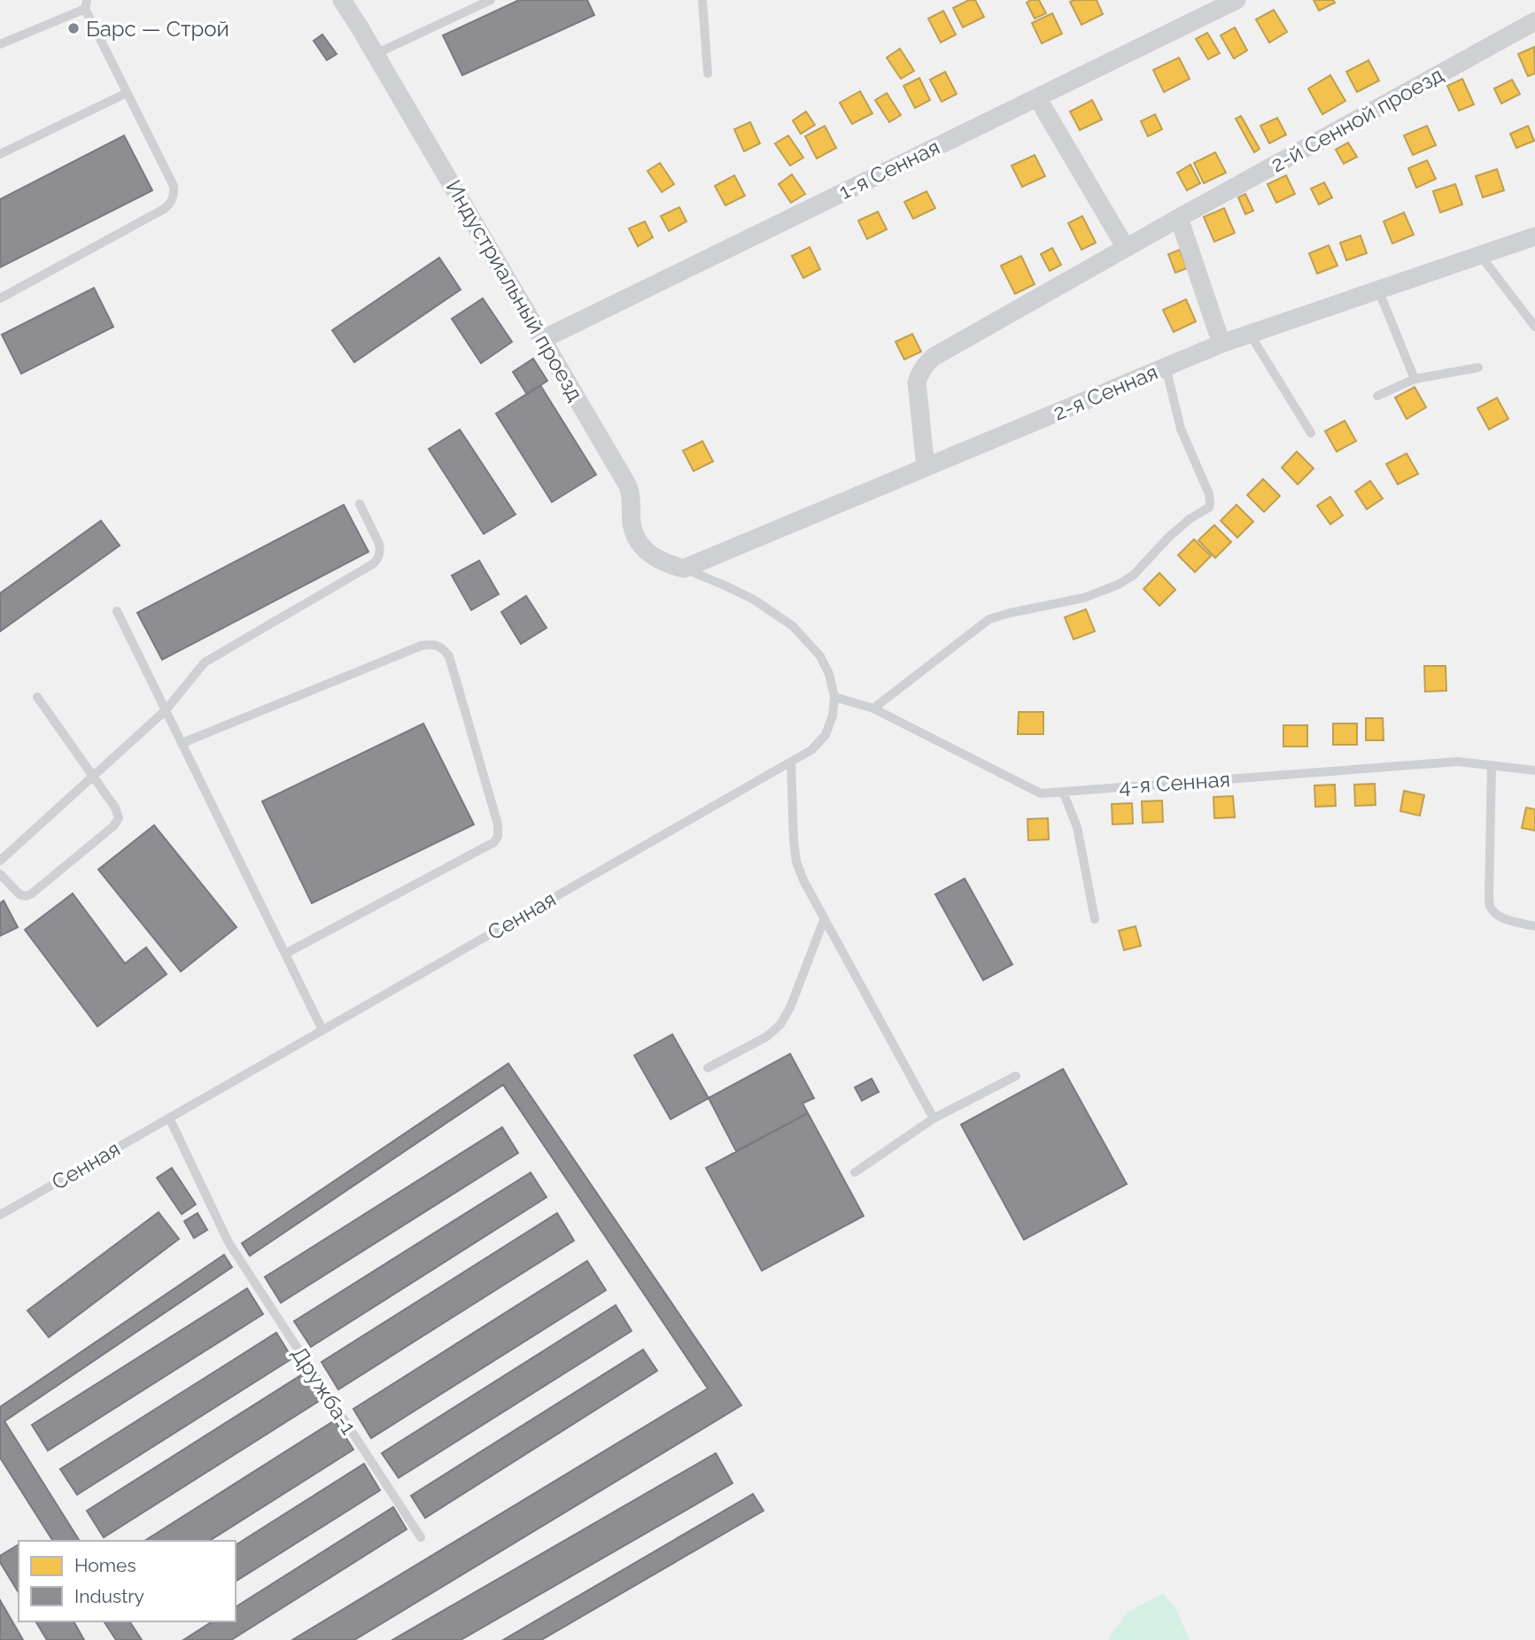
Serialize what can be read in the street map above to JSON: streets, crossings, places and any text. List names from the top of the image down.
{
  "streets": {
    "street": [
      "2-й Сенной проезд",
      "1-я Сенная",
      "Индустриальный проезд",
      "2-я Сенная"
    ],
    "lane": ["4-я Сенная", "Сенная", "Дружба-1"]
  },
  "crossings": [
    ["2-й Сенной проезд", "2-я Сенная"],
    ["1-я Сенная", "Индустриальный проезд"],
    ["Индустриальный проезд", "2-я Сенная"],
    ["4-я Сенная", "Сенная"],
    ["Сенная", "Дружба-1"]
  ],
  "places": ["Барс — Строй"],
  "legend": ["Homes", "Industry"]
}
